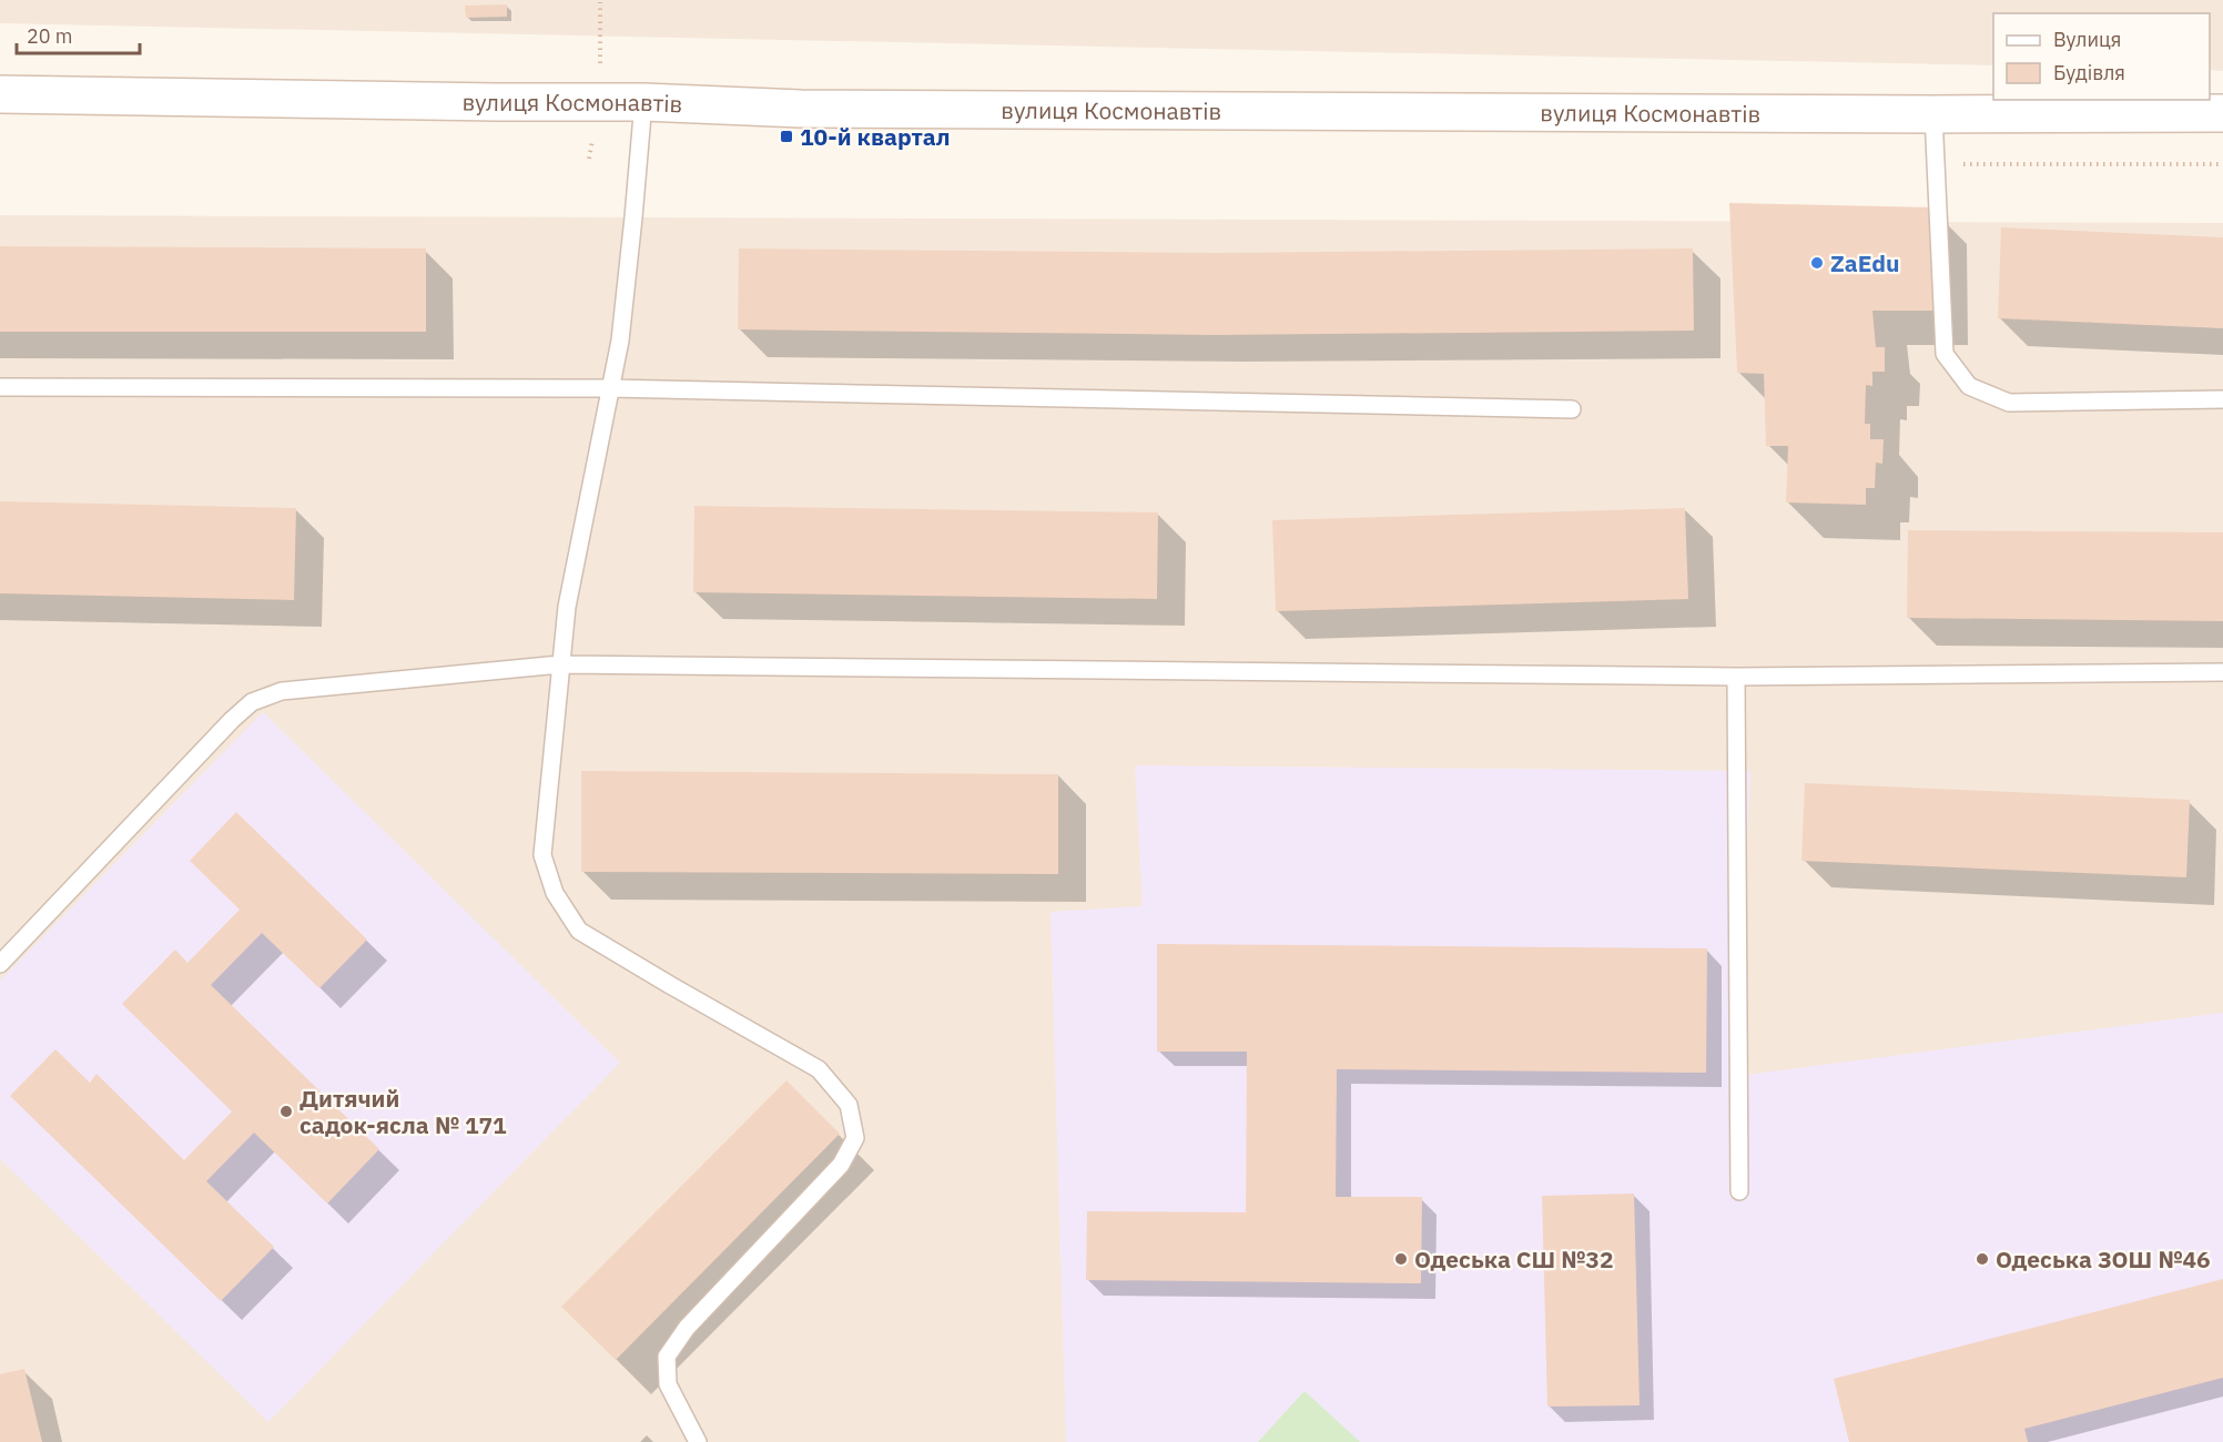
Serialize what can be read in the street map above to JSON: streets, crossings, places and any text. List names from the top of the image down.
{
  "streets": {
    "main road": ["вулиця Космонавтів"]
  },
  "places": {
    "transit": ["10-й квартал"],
    "other": [
      "ZaEdu",
      "Дитячий садок-ясла № 171",
      "Одеська СШ №32",
      "Одеська ЗОШ №46"
    ]
  },
  "legend": ["Вулиця", "Будівля"],
  "scale_bar": "20 m"
}
